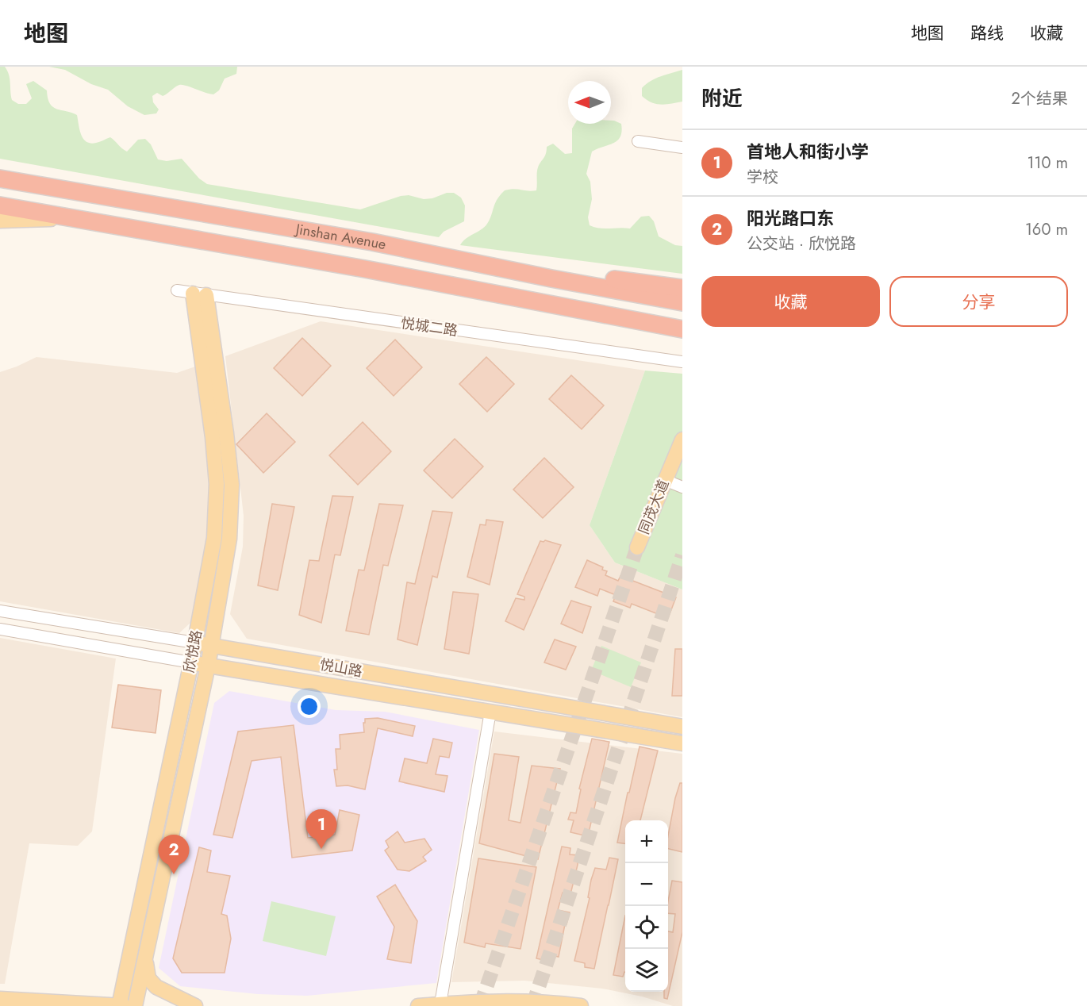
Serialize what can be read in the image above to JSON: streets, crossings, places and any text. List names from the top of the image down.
{
  "streets": {
    "highway": ["Jinshan Avenue"],
    "main road": ["同茂大道", "欣悦路", "悦山路"],
    "street": ["悦城二路"]
  },
  "crossings": [
    ["悦城二路", "欣悦路"],
    ["欣悦路", "悦山路"]
  ],
  "north": "left",
  "page": {
    "header": "地图",
    "nav": ["地图", "路线", "收藏"],
    "heading": ["附近", "2个结果"],
    "list": [
      {
        "mark": "1",
        "name": "首地人和街小学",
        "note": "学校",
        "value": "110 m"
      },
      {
        "mark": "2",
        "name": "阳光路口东",
        "note": "公交站 · 欣悦路",
        "value": "160 m"
      }
    ],
    "buttons": ["收藏", "分享"],
    "pins": ["1", "2"],
    "map_buttons": ["+", "−"]
  }
}
